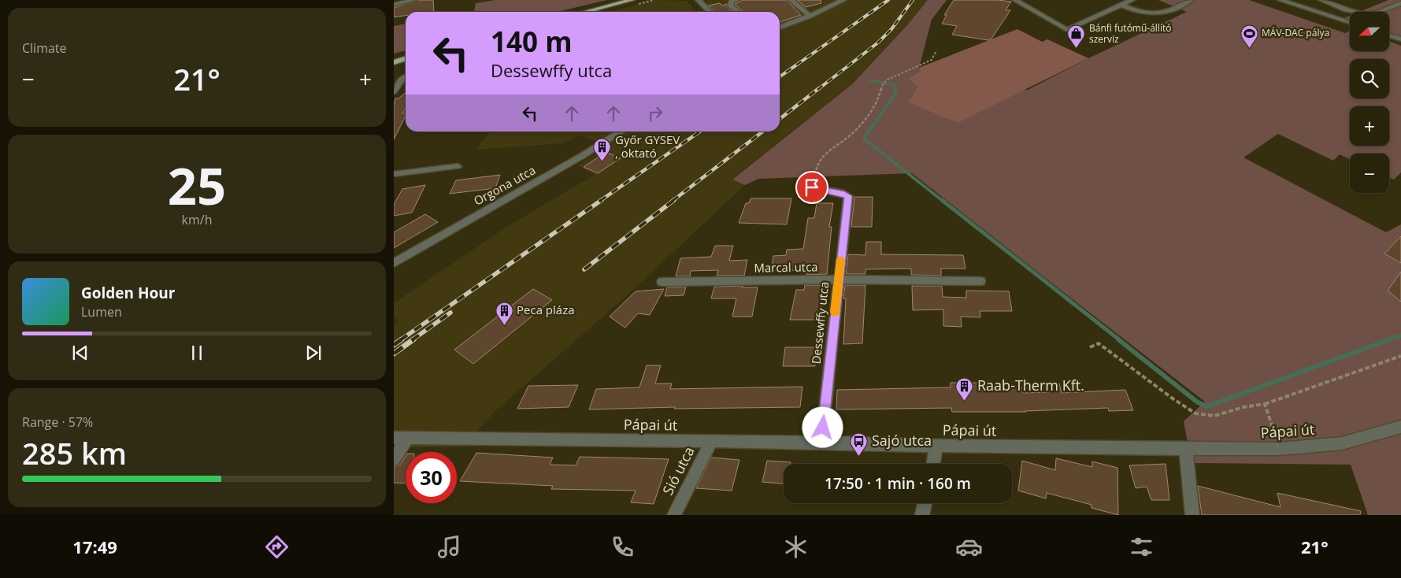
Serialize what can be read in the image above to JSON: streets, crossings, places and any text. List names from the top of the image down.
{
  "streets": {
    "street": [
      "Orgona utca",
      "Marcal utca",
      "Dessewffy utca",
      "Pápai út",
      "Sió utca"
    ]
  },
  "crossings": [
    ["Marcal utca", "Dessewffy utca"],
    ["Dessewffy utca", "Pápai út"],
    ["Pápai út", "Sió utca"]
  ],
  "places": {
    "sports": ["MÁV-DAC pálya"],
    "shop": ["Bánfi futómű-állító szerviz"],
    "building": ["Győr GYSEV , oktató", "Peca pláza", "Raab-Therm Kft."],
    "bus stop": ["Sajó utca"]
  },
  "north": "left",
  "page": {
    "tile": [
      "Climate",
      ["25", "km/h"],
      ["Range · 57%", "285 km"]
    ],
    "map_buttons": ["+", "−"],
    "turn": ["140 m", "Dessewffy utca"],
    "heat": ["−", "21°", "+"],
    "song": ["Golden Hour", "Lumen"],
    "limit": "30",
    "trip": "17:50 · 1 min · 160 m",
    "tabs": ["17:49", "21°"]
  }
}
